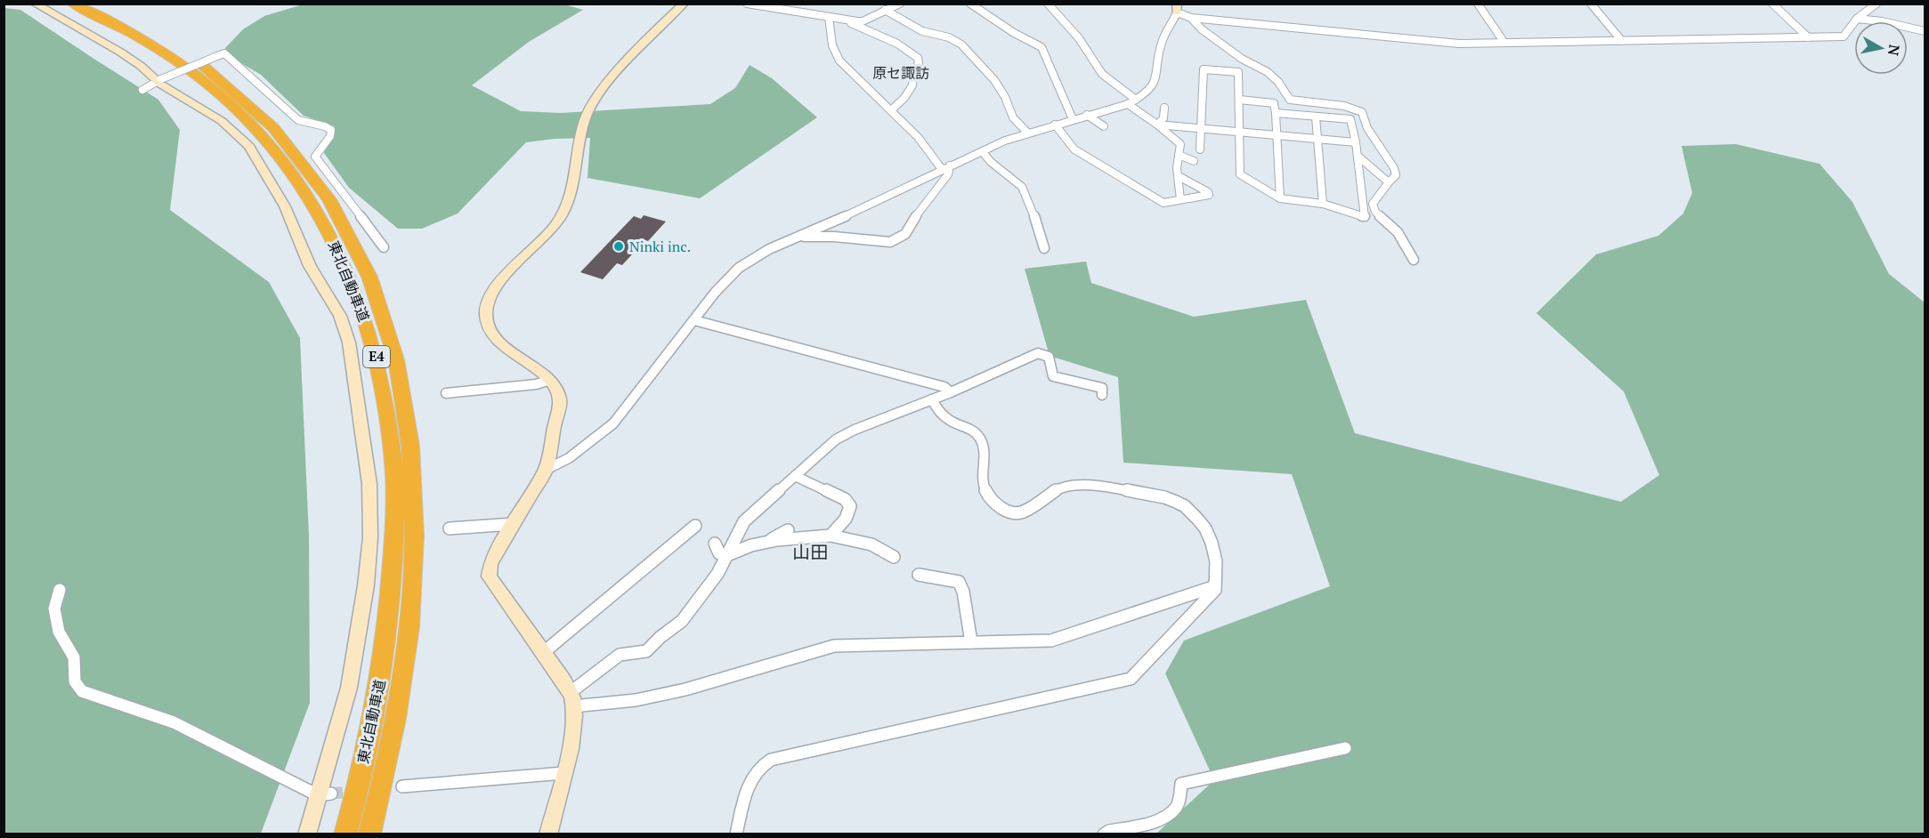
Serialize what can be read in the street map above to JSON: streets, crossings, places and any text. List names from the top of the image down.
{
  "streets": {
    "highway": ["東北自動車道", "E4"]
  },
  "districts": ["原セ諏訪", "山田"],
  "places": ["Ninki inc."],
  "north": "right"
}
